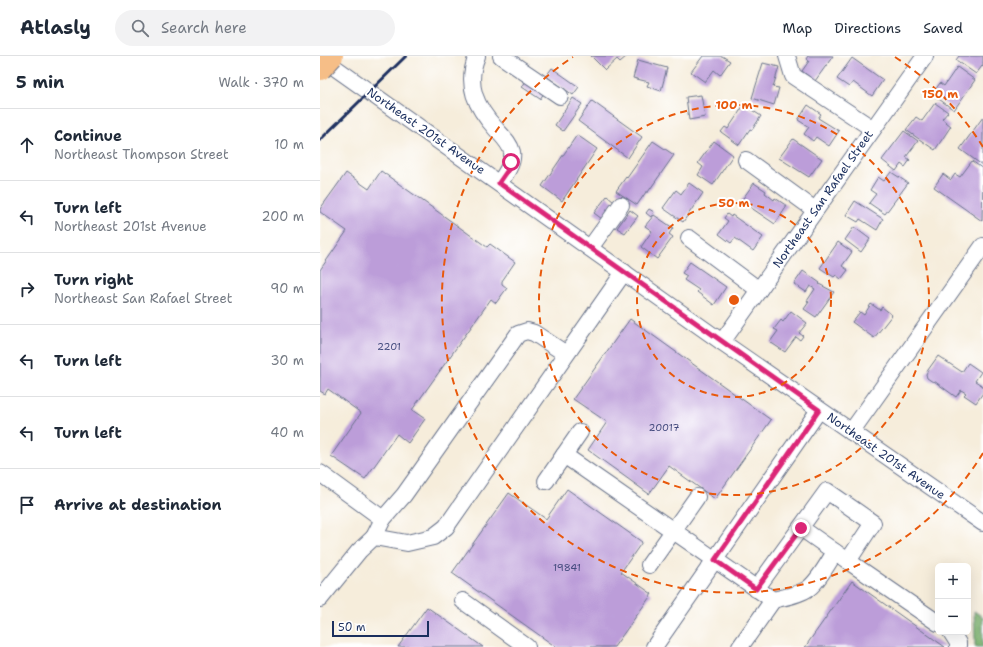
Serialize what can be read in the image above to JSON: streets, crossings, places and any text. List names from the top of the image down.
{
  "streets": {
    "street": ["Northeast 201st Avenue", "Northeast San Rafael Street"]
  },
  "crossings": [
    ["Northeast 201st Avenue", "Northeast San Rafael Street"]
  ],
  "house_numbers": ["2201", "20017", "19841"],
  "scale_bar": "50 m",
  "page": {
    "header": "Atlasly",
    "search": "Search here",
    "nav": ["Map", "Directions", "Saved"],
    "heading": ["5 min", "Walk · 370 m"],
    "list": [
      ["Continue", "Northeast Thompson Street", "10 m"],
      ["Turn left", "Northeast 201st Avenue", "200 m"],
      ["Turn right", "Northeast San Rafael Street", "90 m"],
      ["Turn left", "30 m"],
      ["Turn left", "40 m"],
      "Arrive at destination"
    ],
    "map_buttons": ["+", "−"],
    "scale": "50 m"
  },
  "rings": ["150 m", "100 m", "50 m"]
}
